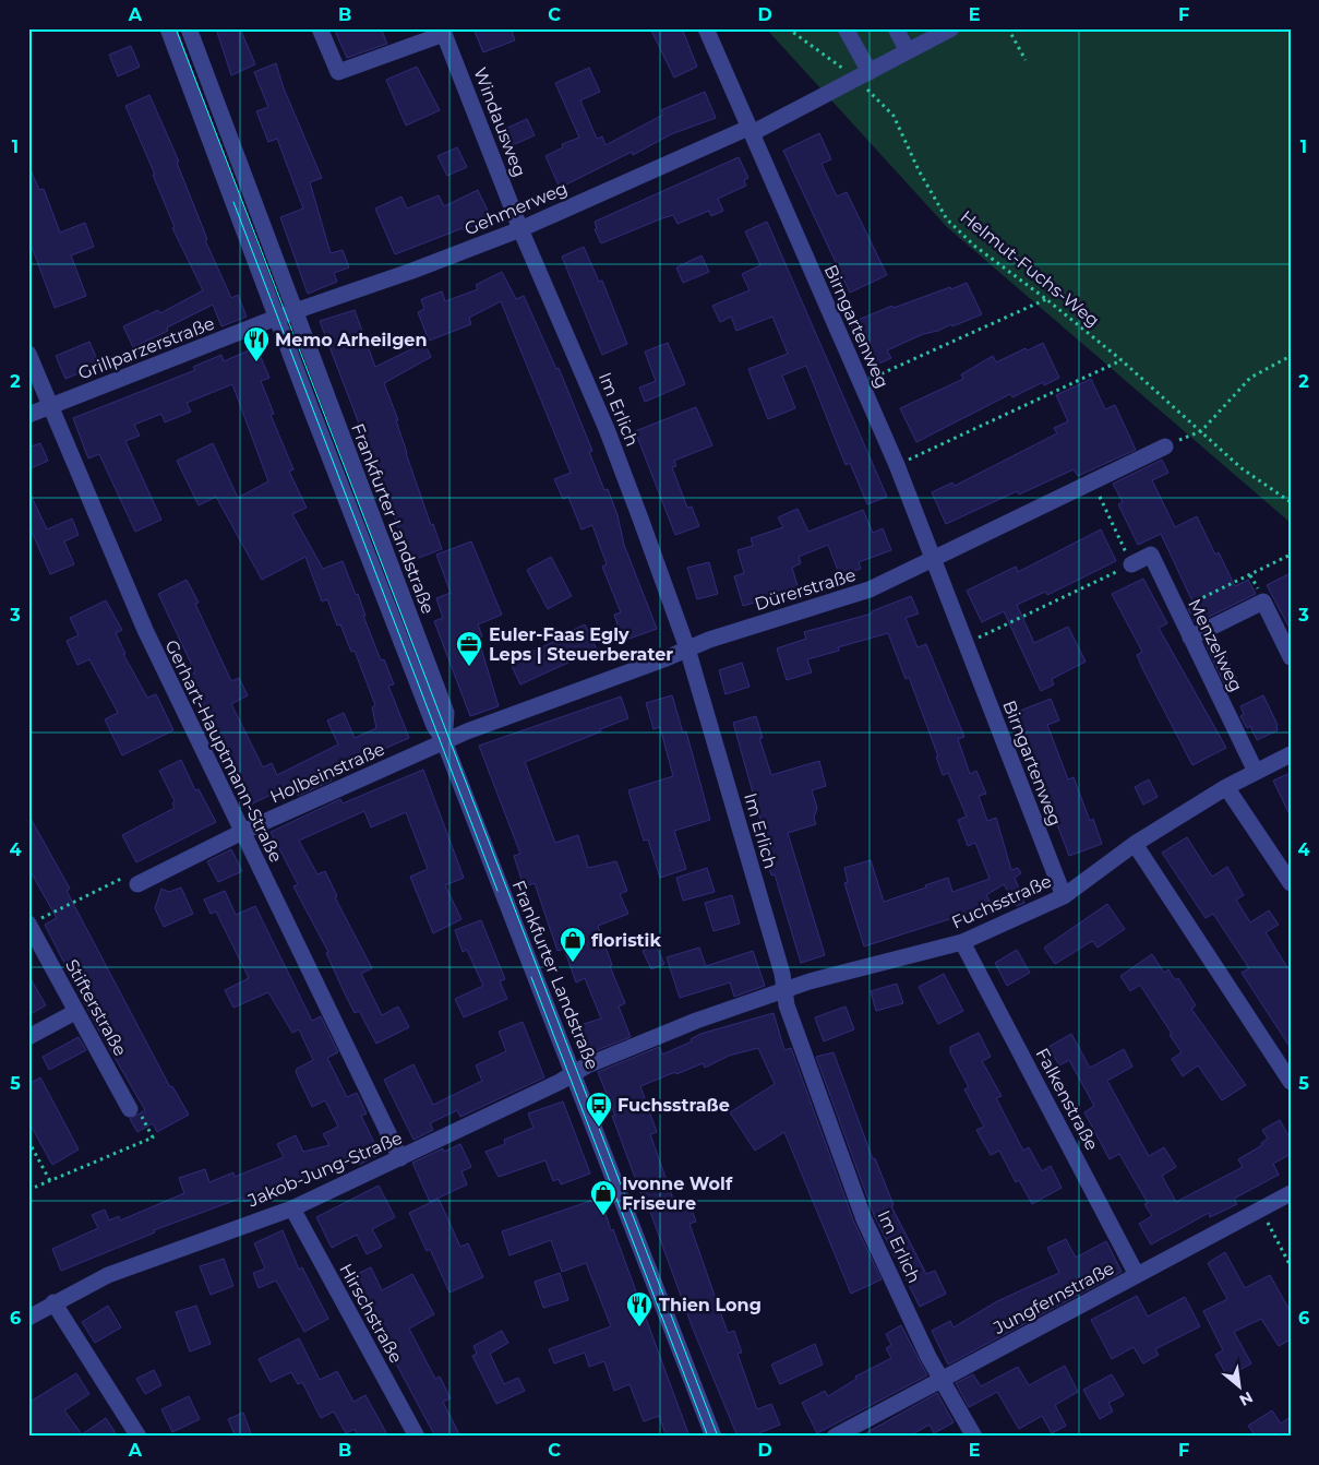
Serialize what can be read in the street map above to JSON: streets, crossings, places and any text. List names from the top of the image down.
{
  "streets": {
    "street": [
      "Windausweg",
      "Gehmerweg",
      "Birngartenweg",
      "Grillparzerstraße",
      "Im Erlich",
      "Frankfurter Landstraße",
      "Dürerstraße",
      "Menzelweg",
      "Gerhart-Hauptmann-Straße",
      "Holbeinstraße",
      "Fuchsstraße",
      "Stifterstraße",
      "Falkenstraße",
      "Jakob-Jung-Straße",
      "Jungfernstraße",
      "Hirschstraße"
    ],
    "path": ["Helmut-Fuchs-Weg"]
  },
  "crossings": [
    ["Windausweg", "Gehmerweg"],
    ["Windausweg", "Im Erlich"],
    ["Gehmerweg", "Helmut-Fuchs-Weg"],
    ["Gehmerweg", "Birngartenweg"],
    ["Gehmerweg", "Im Erlich"],
    ["Gehmerweg", "Frankfurter Landstraße"],
    ["Birngartenweg", "Dürerstraße"],
    ["Birngartenweg", "Fuchsstraße"],
    ["Grillparzerstraße", "Frankfurter Landstraße"],
    ["Grillparzerstraße", "Gerhart-Hauptmann-Straße"],
    ["Im Erlich", "Dürerstraße"],
    ["Im Erlich", "Fuchsstraße"],
    ["Im Erlich", "Jungfernstraße"],
    ["Frankfurter Landstraße", "Dürerstraße"],
    ["Frankfurter Landstraße", "Holbeinstraße"],
    ["Frankfurter Landstraße", "Fuchsstraße"],
    ["Frankfurter Landstraße", "Jakob-Jung-Straße"],
    ["Dürerstraße", "Holbeinstraße"],
    ["Menzelweg", "Fuchsstraße"],
    ["Gerhart-Hauptmann-Straße", "Holbeinstraße"],
    ["Gerhart-Hauptmann-Straße", "Jakob-Jung-Straße"],
    ["Fuchsstraße", "Falkenstraße"],
    ["Fuchsstraße", "Jakob-Jung-Straße"],
    ["Falkenstraße", "Jungfernstraße"],
    ["Jakob-Jung-Straße", "Hirschstraße"]
  ],
  "places": {
    "restaurant": ["Memo Arheilgen", "Thien Long"],
    "office": ["Euler-Faas Egly Leps | Steuerberater"],
    "shop": ["floristik", "Ivonne Wolf Friseure"],
    "bus stop": ["Fuchsstraße"]
  },
  "north": "bottom right",
  "grid": {
    "columns": [
      "A",
      "B",
      "C",
      "D",
      "E",
      "F"
    ],
    "rows": [
      "1",
      "2",
      "3",
      "4",
      "5",
      "6"
    ]
  }
}
